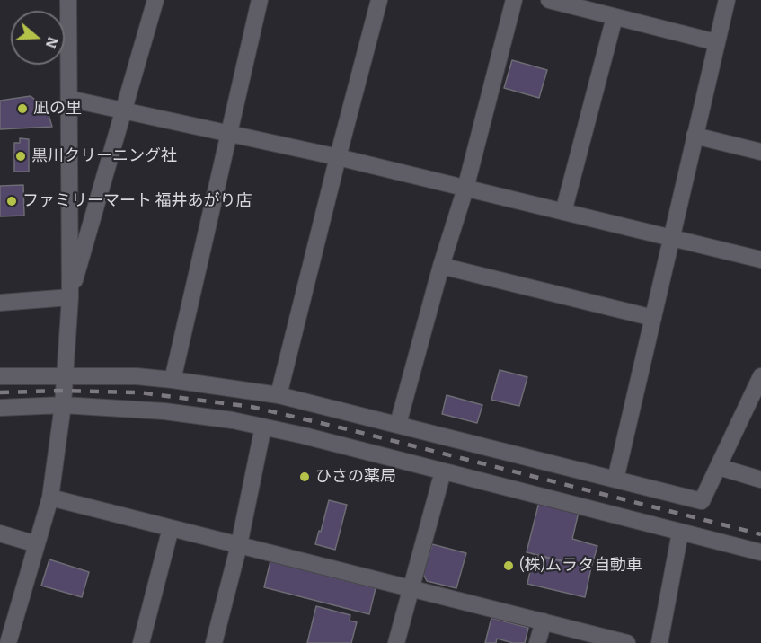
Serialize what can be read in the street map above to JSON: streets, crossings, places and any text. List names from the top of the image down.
{
  "places": [
    "凪の里",
    "黒川クリーニング社",
    "ファミリーマート 福井あがり店",
    "ひさの薬局",
    "(株)ムラタ自動車"
  ],
  "north": "right"
}
